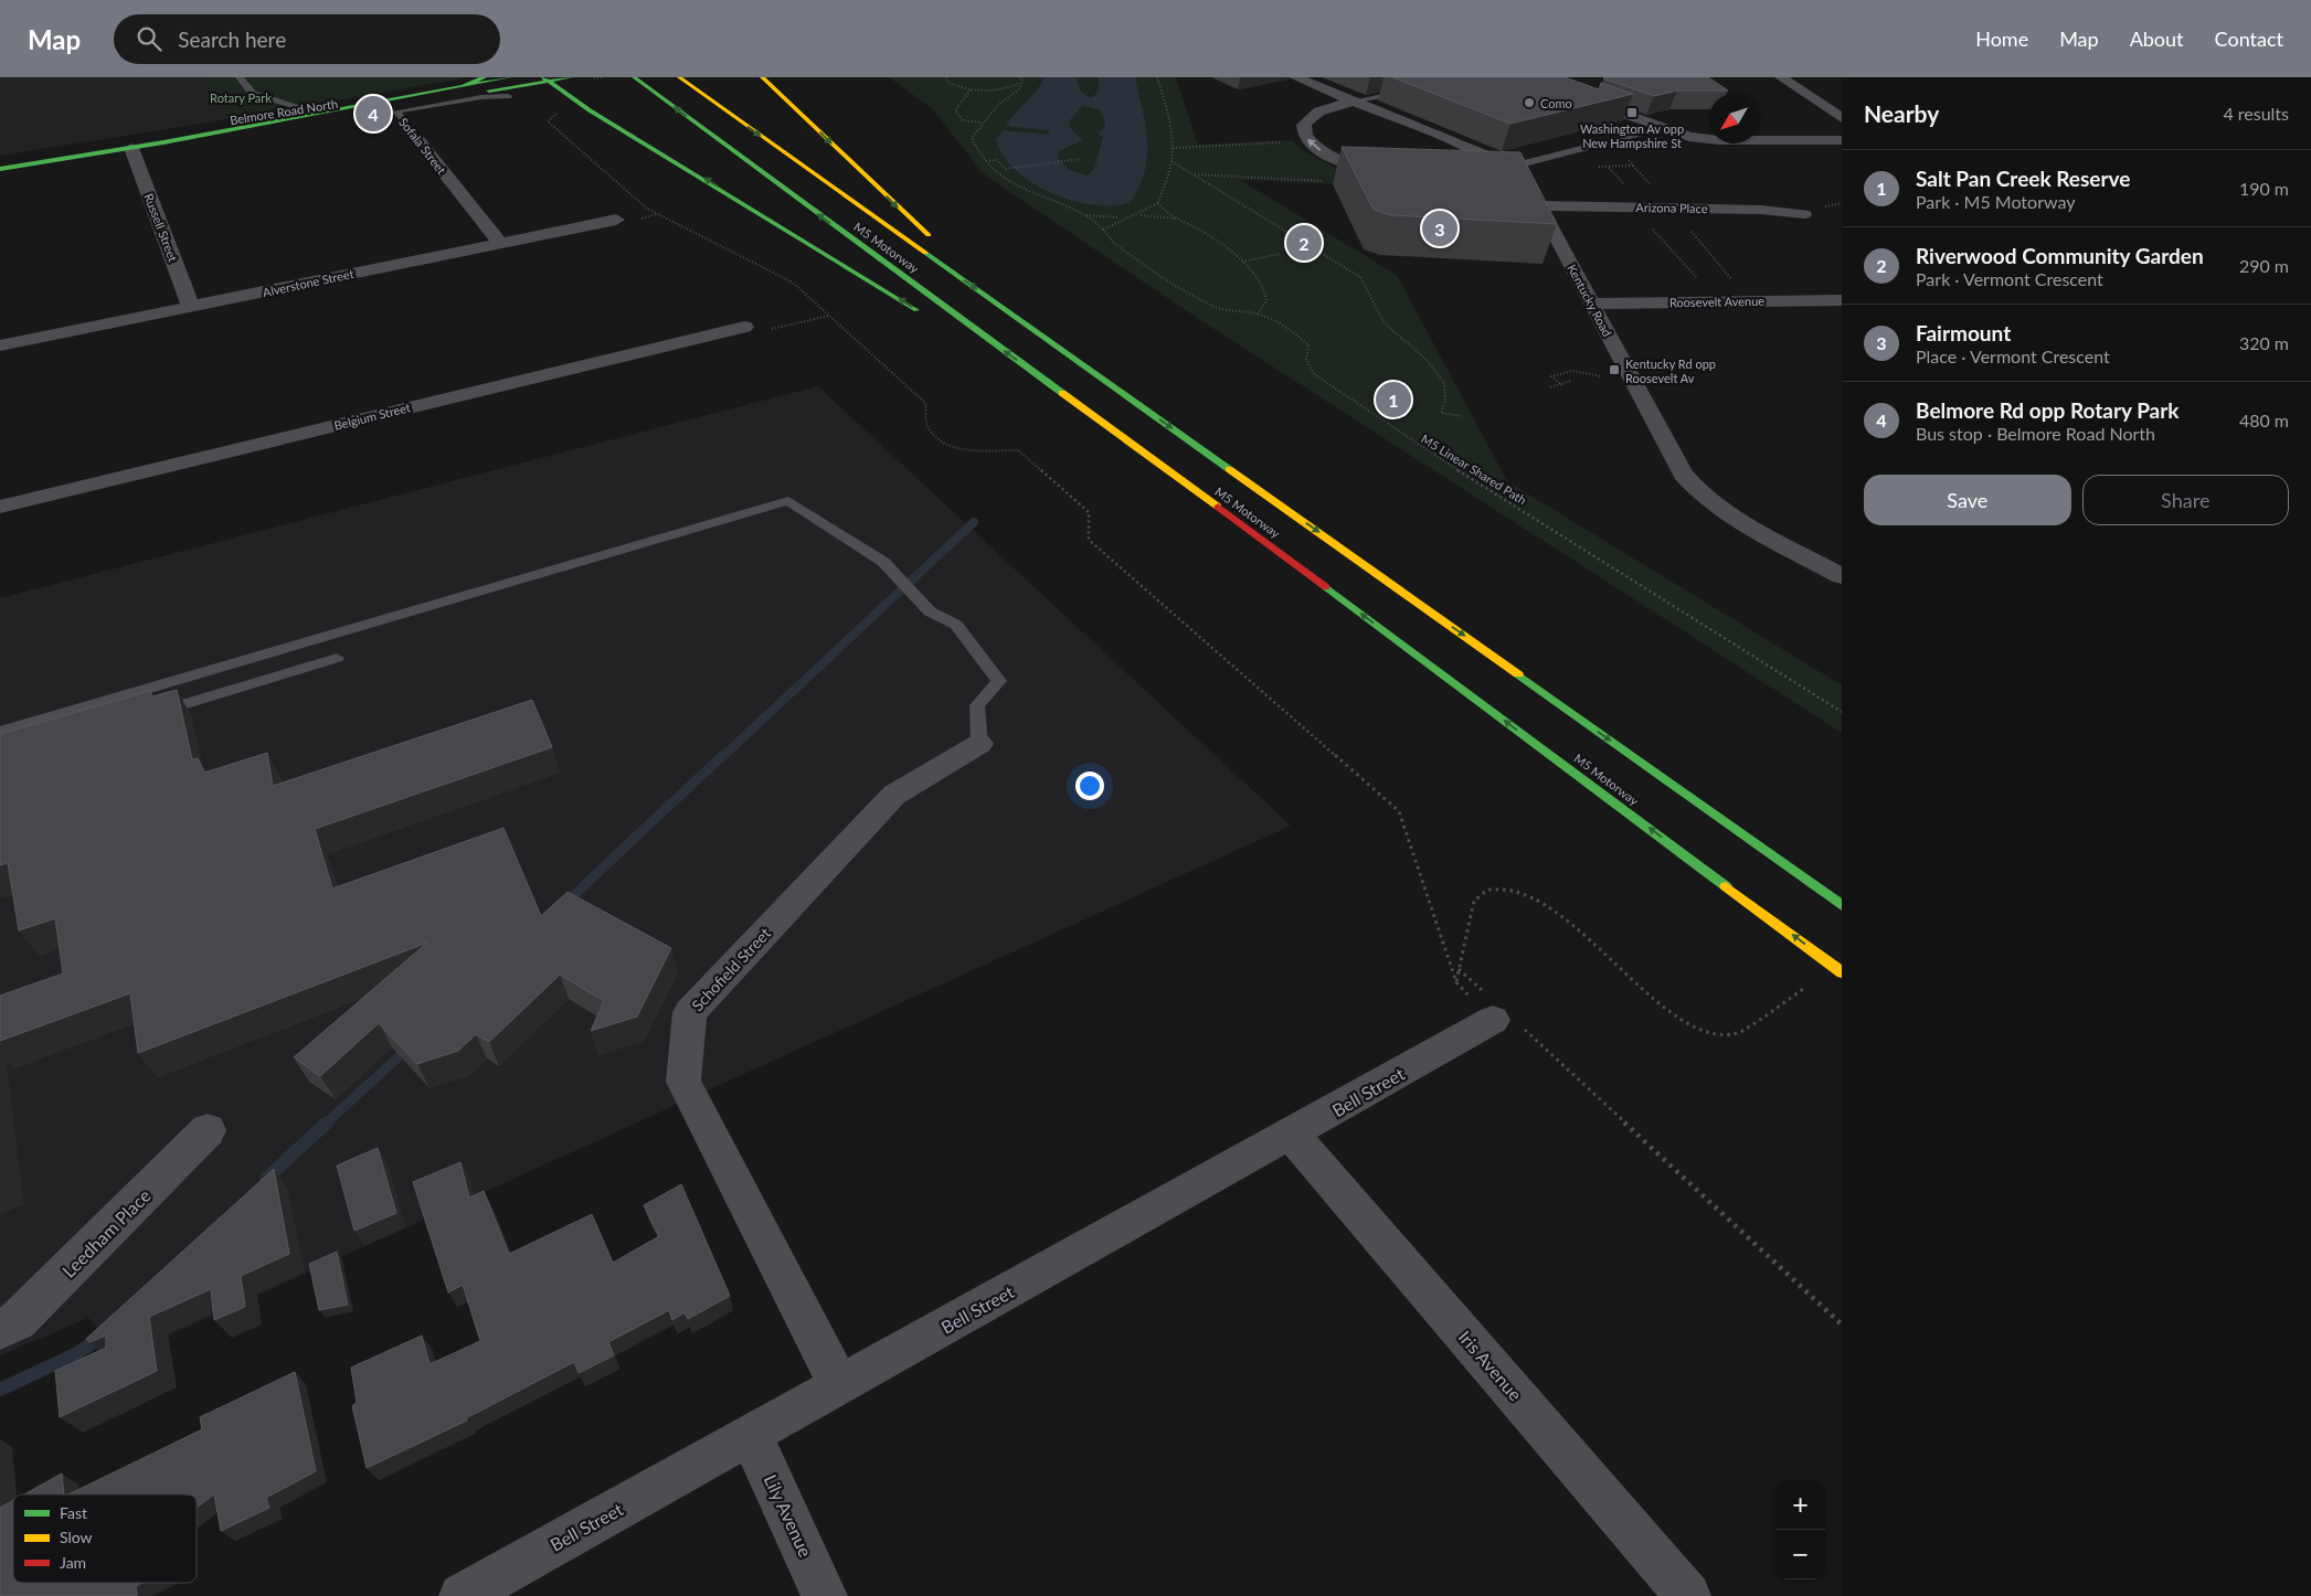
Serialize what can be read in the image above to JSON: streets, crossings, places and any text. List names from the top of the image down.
{
  "streets": {
    "main road": ["Belmore Road North", "M5 Motorway"],
    "street": [
      "Sofala Street",
      "Arizona Place",
      "Russell Street",
      "Alverstone Street",
      "Kentucky Road",
      "Roosevelt Avenue",
      "Belgium Street",
      "Schofield Street",
      "Bell Street",
      "Leedham Place",
      "Iris Avenue",
      "Lily Avenue"
    ],
    "path": ["M5 Linear Shared Path"]
  },
  "crossings": [
    ["Belmore Road North", "Russell Street"],
    ["Sofala Street", "Alverstone Street"],
    ["Arizona Place", "Kentucky Road"],
    ["Russell Street", "Alverstone Street"],
    ["Kentucky Road", "Roosevelt Avenue"],
    ["Schofield Street", "Bell Street"],
    ["Bell Street", "Iris Avenue"],
    ["Bell Street", "Lily Avenue"]
  ],
  "parks": ["Rotary Park"],
  "places": {
    "other": ["Como"],
    "transit": ["Washington Av opp New Hampshire St", "Kentucky Rd opp Roosevelt Av"]
  },
  "legend": ["Fast", "Slow", "Jam"],
  "north": "bottom left",
  "page": {
    "header": "Map",
    "search": "Search here",
    "nav": [
      "Home",
      "Map",
      "About",
      "Contact"
    ],
    "heading": ["Nearby", "4 results"],
    "pins": [
      "4",
      "3",
      "2",
      "1"
    ],
    "list": [
      {
        "mark": "1",
        "name": "Salt Pan Creek Reserve",
        "note": "Park · M5 Motorway",
        "value": "190 m"
      },
      {
        "mark": "2",
        "name": "Riverwood Community Garden",
        "note": "Park · Vermont Crescent",
        "value": "290 m"
      },
      {
        "mark": "3",
        "name": "Fairmount",
        "note": "Place · Vermont Crescent",
        "value": "320 m"
      },
      {
        "mark": "4",
        "name": "Belmore Rd opp Rotary Park",
        "note": "Bus stop · Belmore Road North",
        "value": "480 m"
      }
    ],
    "buttons": ["Save", "Share"],
    "map_buttons": ["+", "−"]
  }
}
